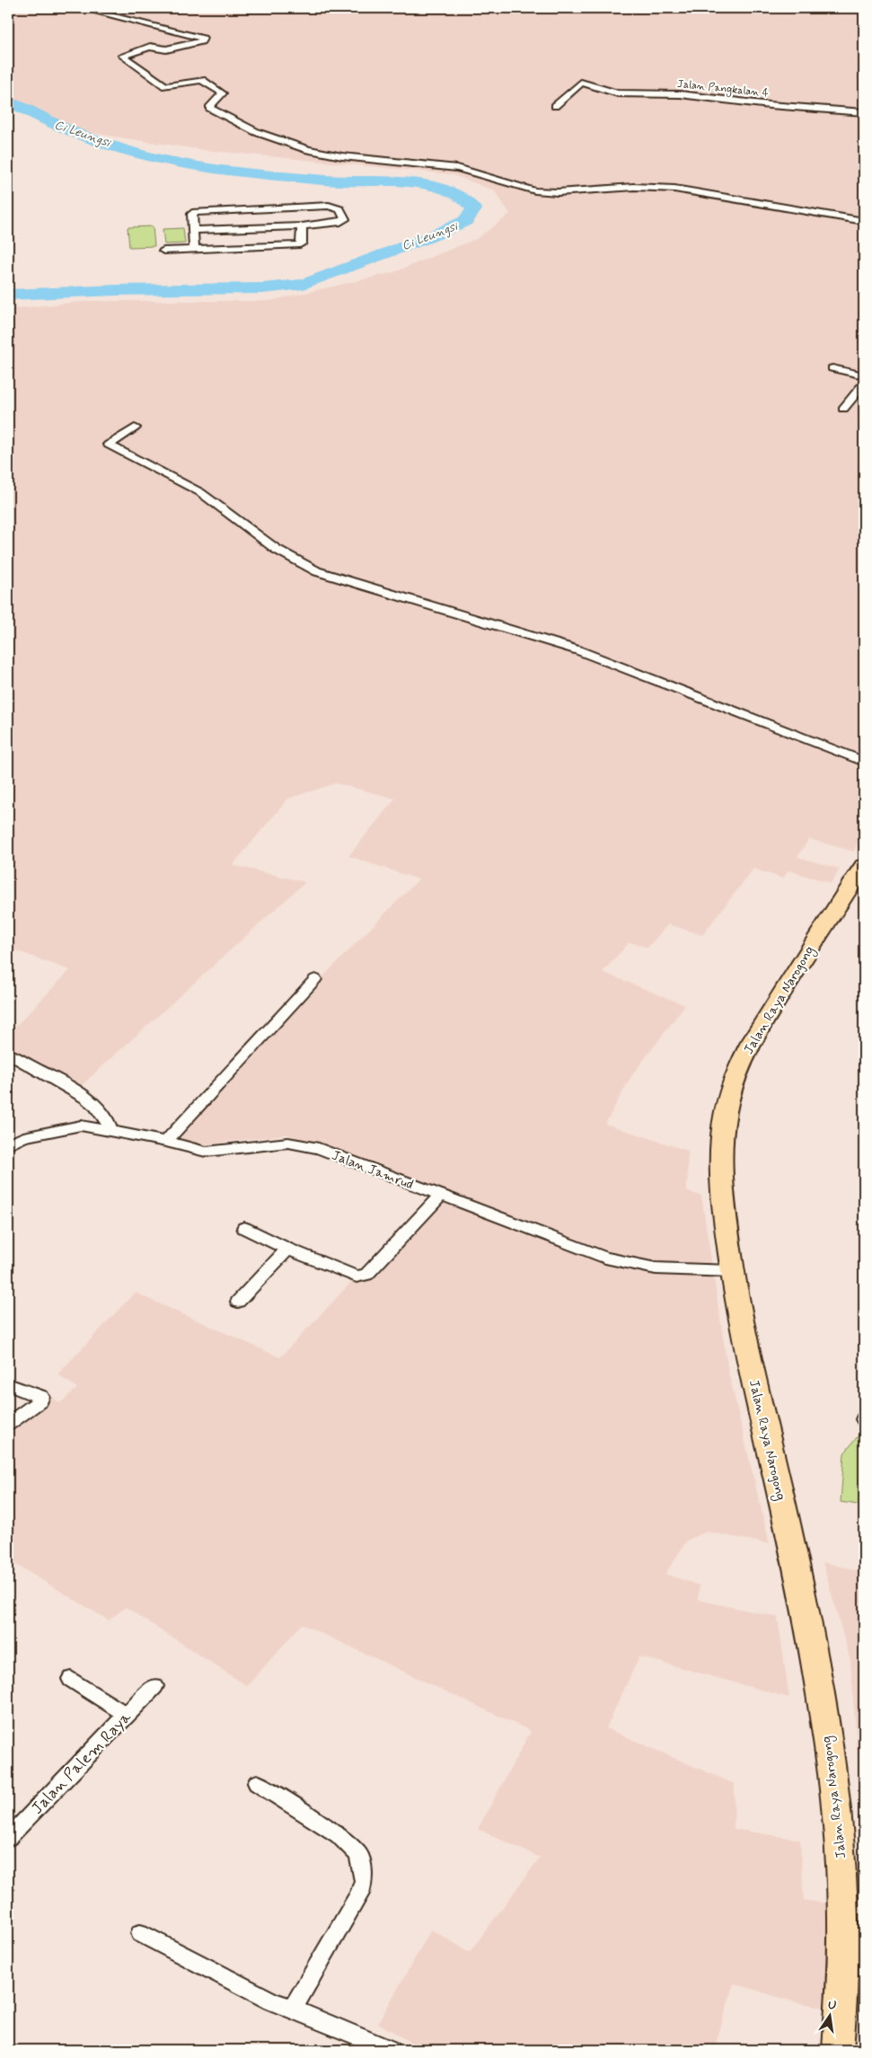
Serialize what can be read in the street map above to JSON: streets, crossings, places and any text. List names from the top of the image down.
{
  "streets": {
    "main road": ["Jalan Raya Narogong"],
    "street": ["Jalan Pangkalan 4", "Jalan Jamrud", "Jalan Palem Raya"]
  },
  "crossings": [
    ["Jalan Raya Narogong", "Jalan Jamrud"]
  ],
  "water": ["Ci Leungsi"],
  "north": "top"
}
